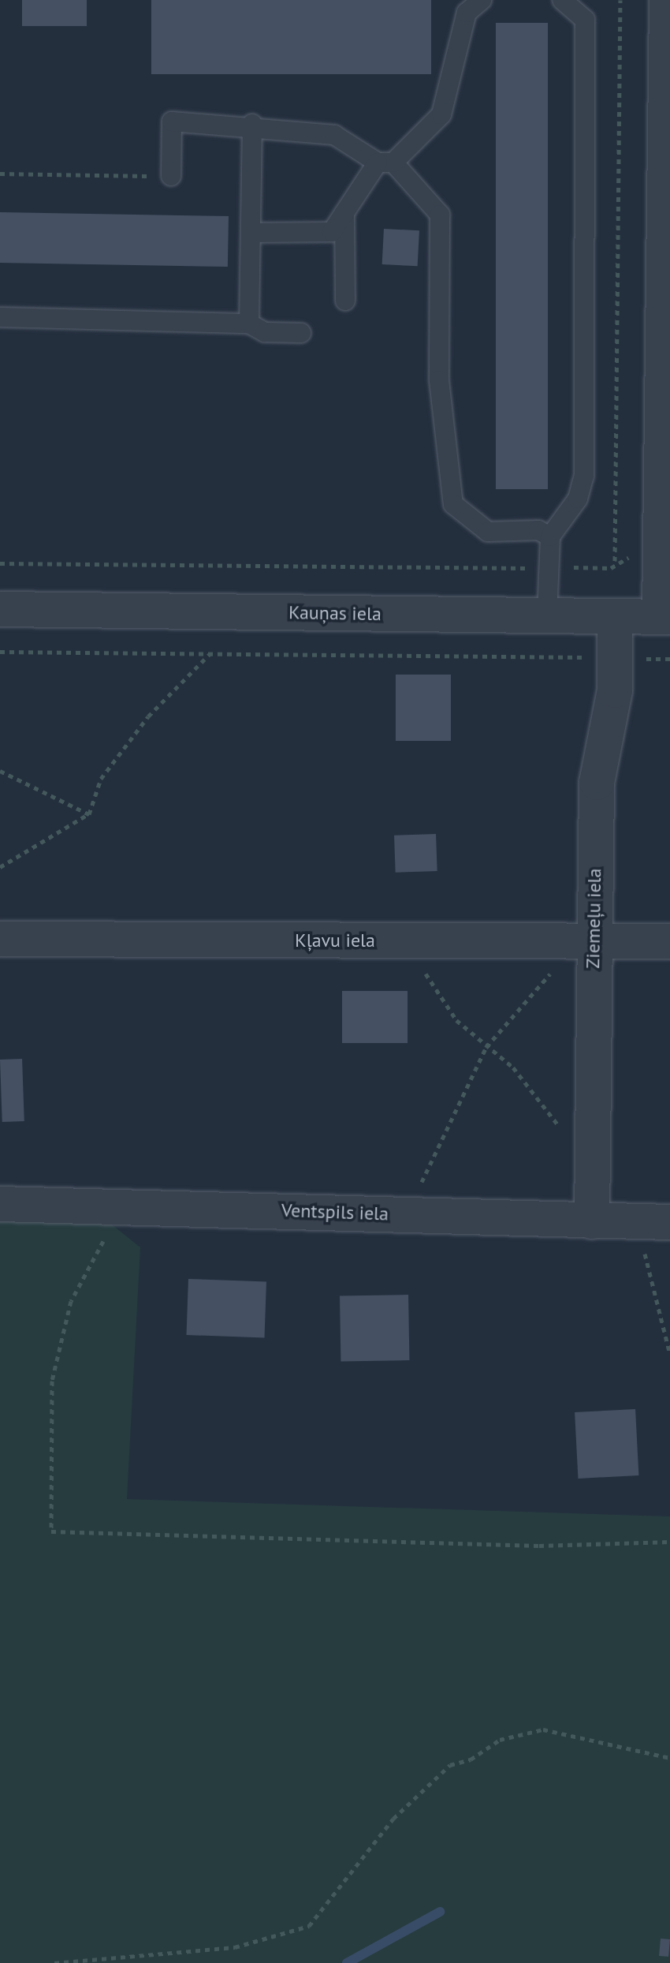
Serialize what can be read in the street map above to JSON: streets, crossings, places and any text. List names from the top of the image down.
{
  "streets": {
    "street": [
      "Kauņas iela",
      "Ziemeļu iela",
      "Kļavu iela",
      "Ventspils iela"
    ]
  },
  "crossings": [
    ["Kauņas iela", "Ziemeļu iela"],
    ["Ziemeļu iela", "Kļavu iela"],
    ["Ziemeļu iela", "Ventspils iela"]
  ]
}
